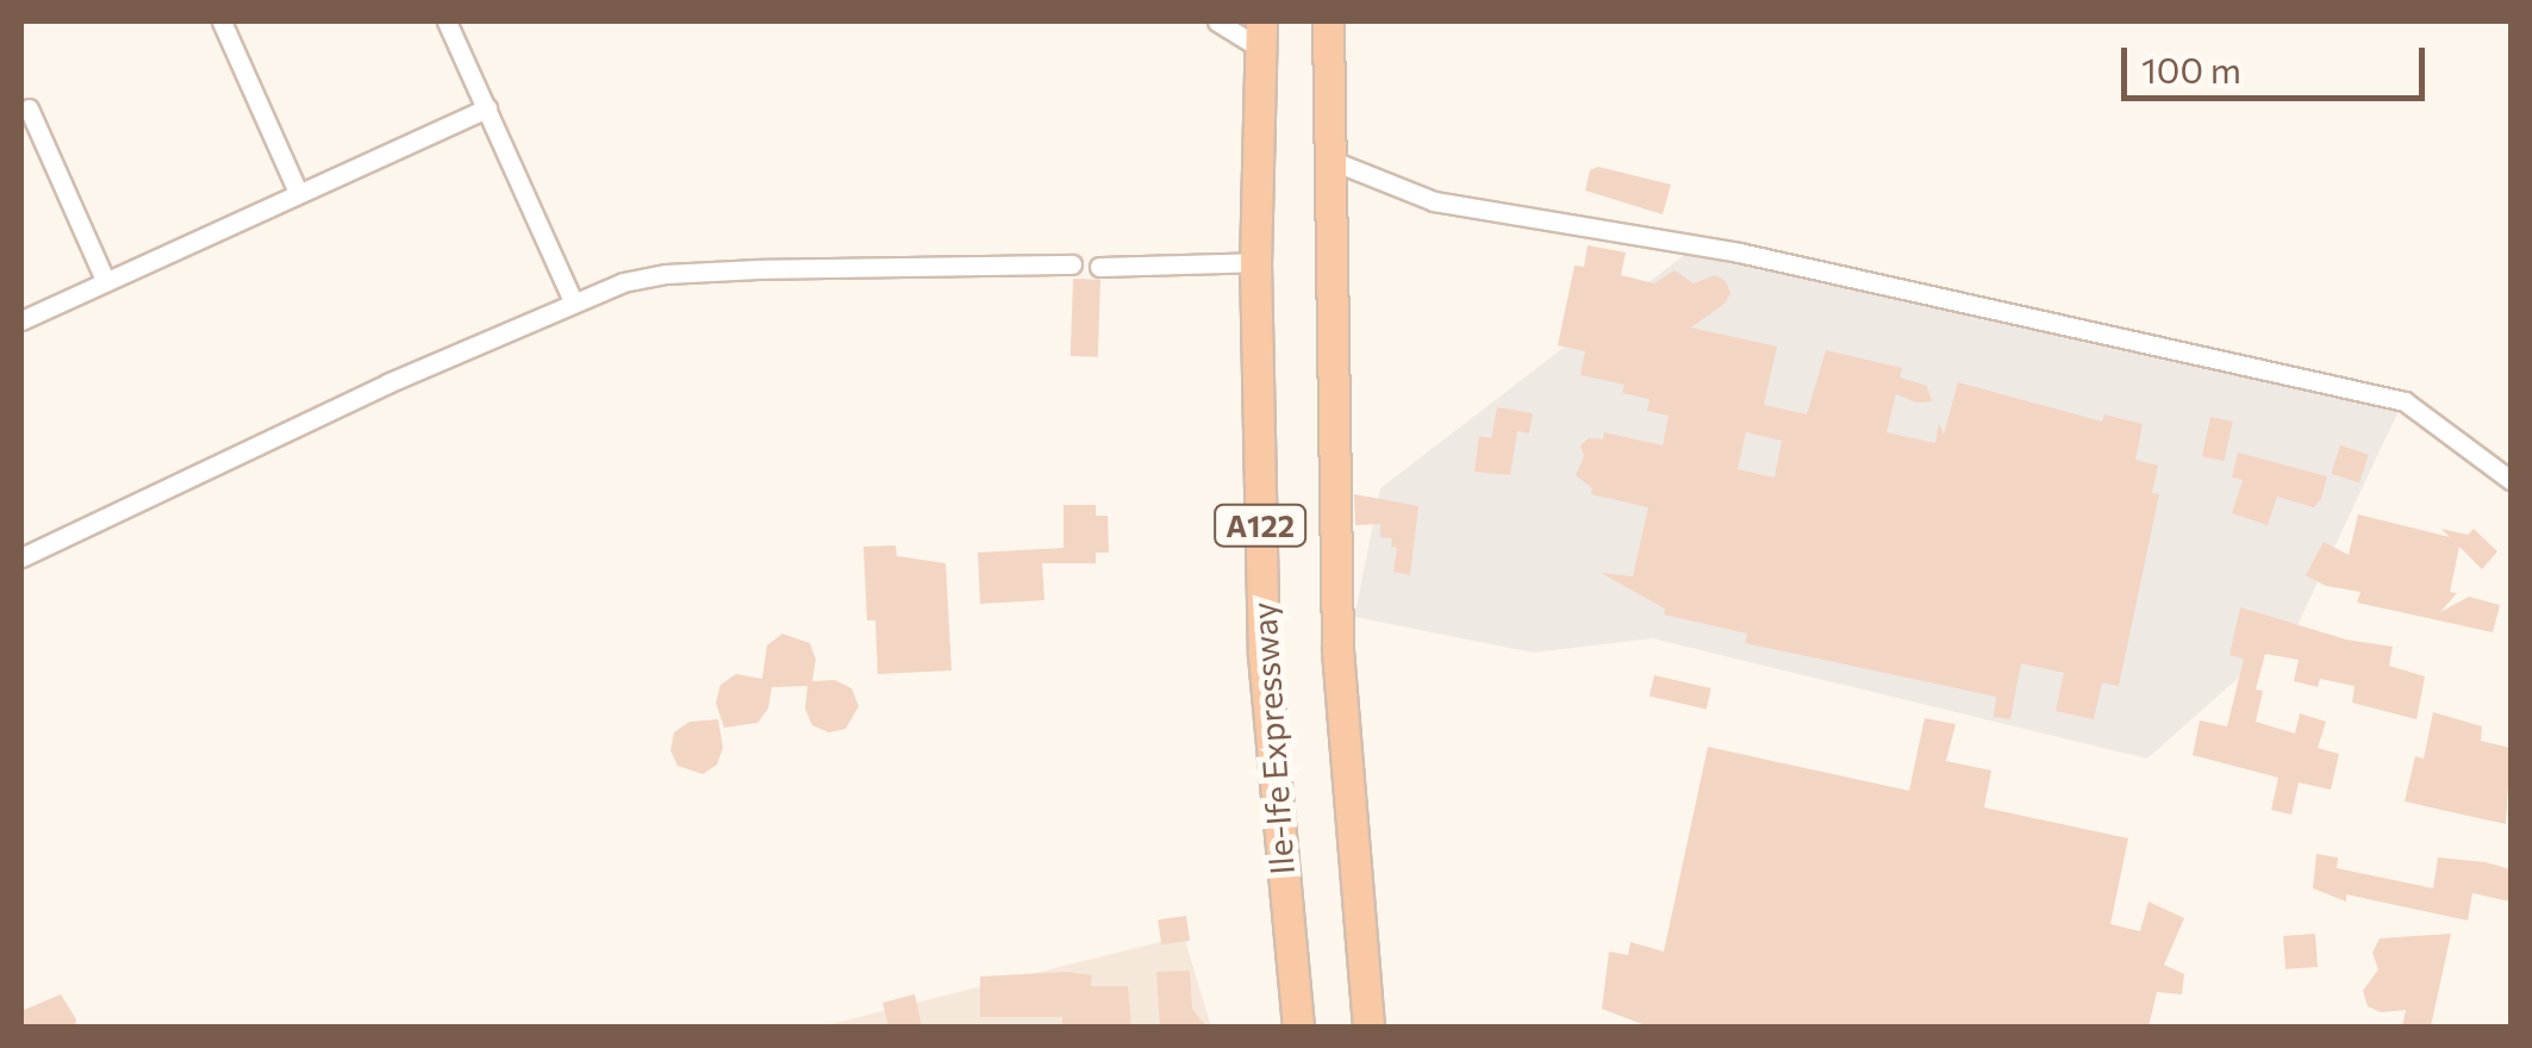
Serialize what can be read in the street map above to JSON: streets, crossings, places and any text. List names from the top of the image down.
{
  "streets": {
    "highway": ["A122", "Ile-Ife Expressway"]
  },
  "scale_bar": "100 m"
}
